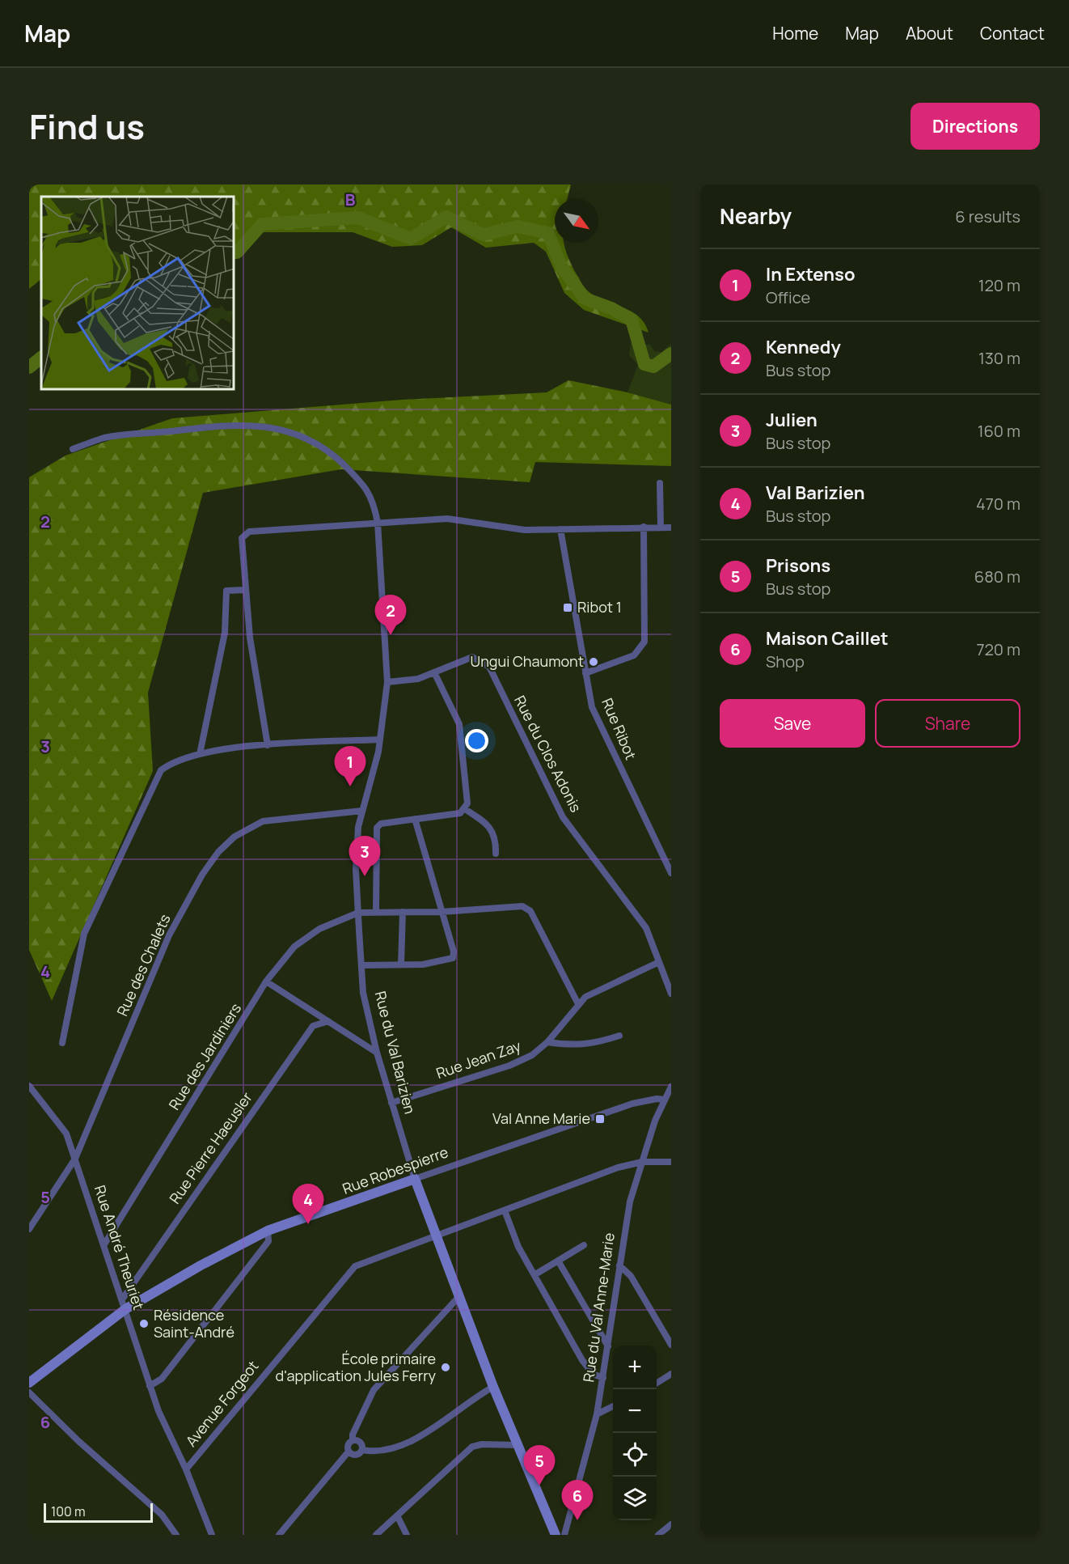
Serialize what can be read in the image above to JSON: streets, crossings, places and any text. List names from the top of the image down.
{
  "streets": {
    "street": [
      "Rue Ribot",
      "Rue du Clos Adonis",
      "Rue des Chalets",
      "Rue du Val Barizien",
      "Rue des Jardiniers",
      "Rue Jean Zay",
      "Rue Pierre Haeusler",
      "Rue Robespierre",
      "Rue André Theuriet",
      "Rue du Val Anne-Marie",
      "Avenue Forgeot"
    ]
  },
  "crossings": [
    ["Rue du Clos Adonis", "Rue du Val Barizien"],
    ["Rue du Clos Adonis", "Rue Jean Zay"],
    ["Rue des Chalets", "Rue du Val Barizien"],
    ["Rue des Chalets", "Rue André Theuriet"],
    ["Rue du Val Barizien", "Rue des Jardiniers"],
    ["Rue du Val Barizien", "Rue Jean Zay"],
    ["Rue du Val Barizien", "Rue Robespierre"],
    ["Rue du Val Barizien", "Avenue Forgeot"],
    ["Rue des Jardiniers", "Rue Jean Zay"],
    ["Rue des Jardiniers", "Rue André Theuriet"],
    ["Rue Pierre Haeusler", "Rue Robespierre"],
    ["Rue Pierre Haeusler", "Rue André Theuriet"],
    ["Rue Robespierre", "Rue André Theuriet"],
    ["Rue Robespierre", "Rue du Val Anne-Marie"],
    ["Rue André Theuriet", "Avenue Forgeot"],
    ["Rue du Val Anne-Marie", "Avenue Forgeot"]
  ],
  "places": {
    "transit": ["Ribot 1", "Val Anne Marie"],
    "other": ["Ungui Chaumont", "Résidence Saint-André", "École primaire d'application Jules Ferry"]
  },
  "scale_bar": "100 m",
  "north": "bottom right",
  "page": {
    "header": "Map",
    "nav": [
      "Home",
      "Map",
      "About",
      "Contact"
    ],
    "title": "Find us",
    "buttons": [
      "Directions",
      ["Save", "Share"]
    ],
    "heading": ["Nearby", "6 results"],
    "list": [
      {
        "mark": "1",
        "name": "In Extenso",
        "note": "Office",
        "value": "120 m"
      },
      {
        "mark": "2",
        "name": "Kennedy",
        "note": "Bus stop",
        "value": "130 m"
      },
      {
        "mark": "3",
        "name": "Julien",
        "note": "Bus stop",
        "value": "160 m"
      },
      {
        "mark": "4",
        "name": "Val Barizien",
        "note": "Bus stop",
        "value": "470 m"
      },
      {
        "mark": "5",
        "name": "Prisons",
        "note": "Bus stop",
        "value": "680 m"
      },
      {
        "mark": "6",
        "name": "Maison Caillet",
        "note": "Shop",
        "value": "720 m"
      }
    ],
    "pins": [
      "2",
      "1",
      "3",
      "4",
      "5",
      "6"
    ],
    "map_buttons": ["+", "−"],
    "scale": "100 m"
  },
  "grid": {
    "columns": ["B"],
    "rows": [
      "2",
      "3",
      "4",
      "5",
      "6"
    ]
  }
}
